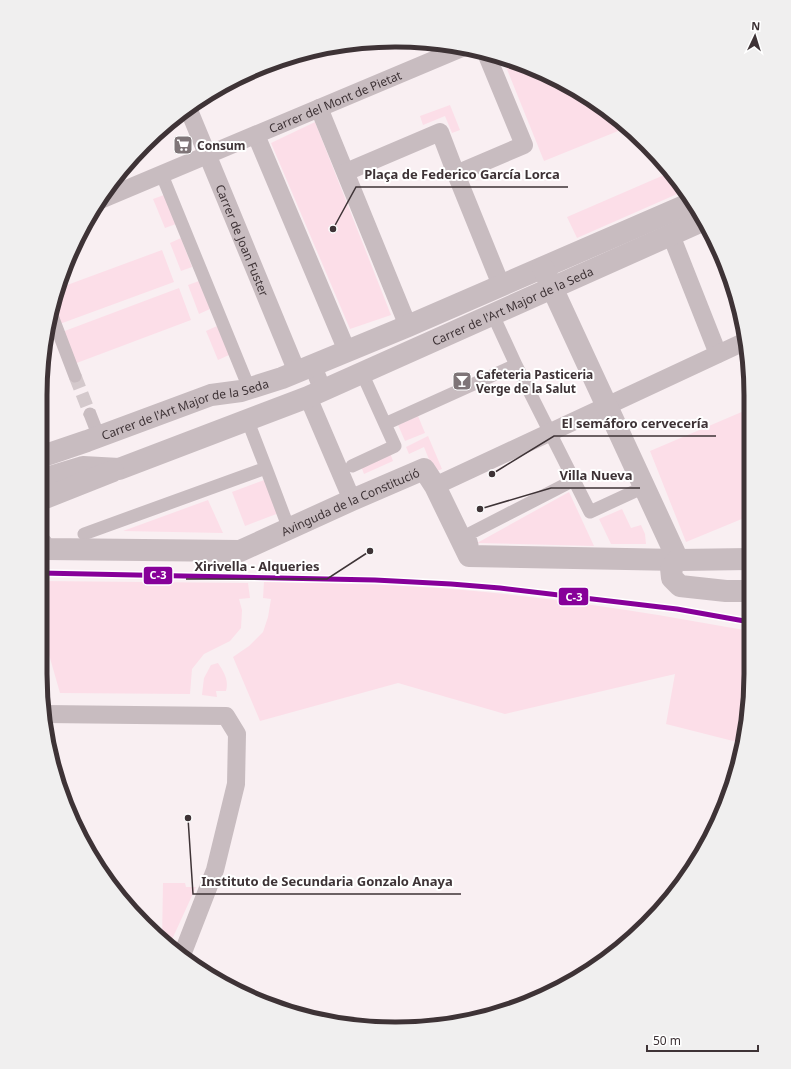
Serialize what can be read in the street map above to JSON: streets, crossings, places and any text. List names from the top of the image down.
{
  "streets": {
    "street": [
      "Carrer del Mont de Pietat",
      "Carrer de Joan Fuster",
      "Carrer de l'Art Major de la Seda",
      "Avinguda de la Constitució"
    ]
  },
  "crossings": [
    ["Carrer del Mont de Pietat", "Carrer de Joan Fuster"],
    ["Carrer de Joan Fuster", "Carrer de l'Art Major de la Seda"]
  ],
  "places": {
    "supermarket": ["Consum"],
    "other": [
      "Plaça de Federico García Lorca",
      "El semáforo cervecería",
      "Villa Nueva",
      "Xirivella - Alqueries",
      "Instituto de Secundaria Gonzalo Anaya"
    ],
    "bar": ["Cafeteria Pasticeria Verge de la Salut"]
  },
  "lines": ["transit line C-3"],
  "scale_bar": "50 m",
  "north": "top"
}
